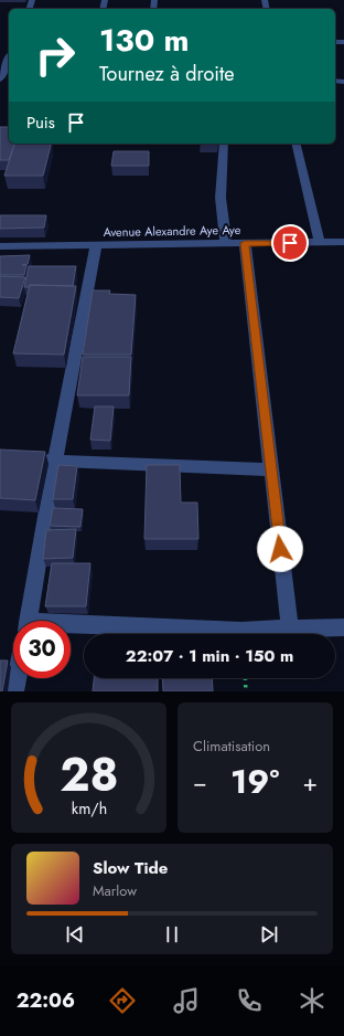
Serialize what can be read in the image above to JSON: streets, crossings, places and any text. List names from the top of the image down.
{
  "streets": {
    "street": ["Avenue Alexandre Aye Aye"]
  },
  "page": {
    "turn": ["130 m", "Tournez à droite"],
    "then": "Puis",
    "limit": "30",
    "trip": "22:07 · 1 min · 150 m",
    "tile": "Climatisation",
    "heat": ["−", "19°", "+"],
    "song": ["Slow Tide", "Marlow"],
    "tabs": "22:06",
    "gauge": ["28", "km/h"]
  }
}
